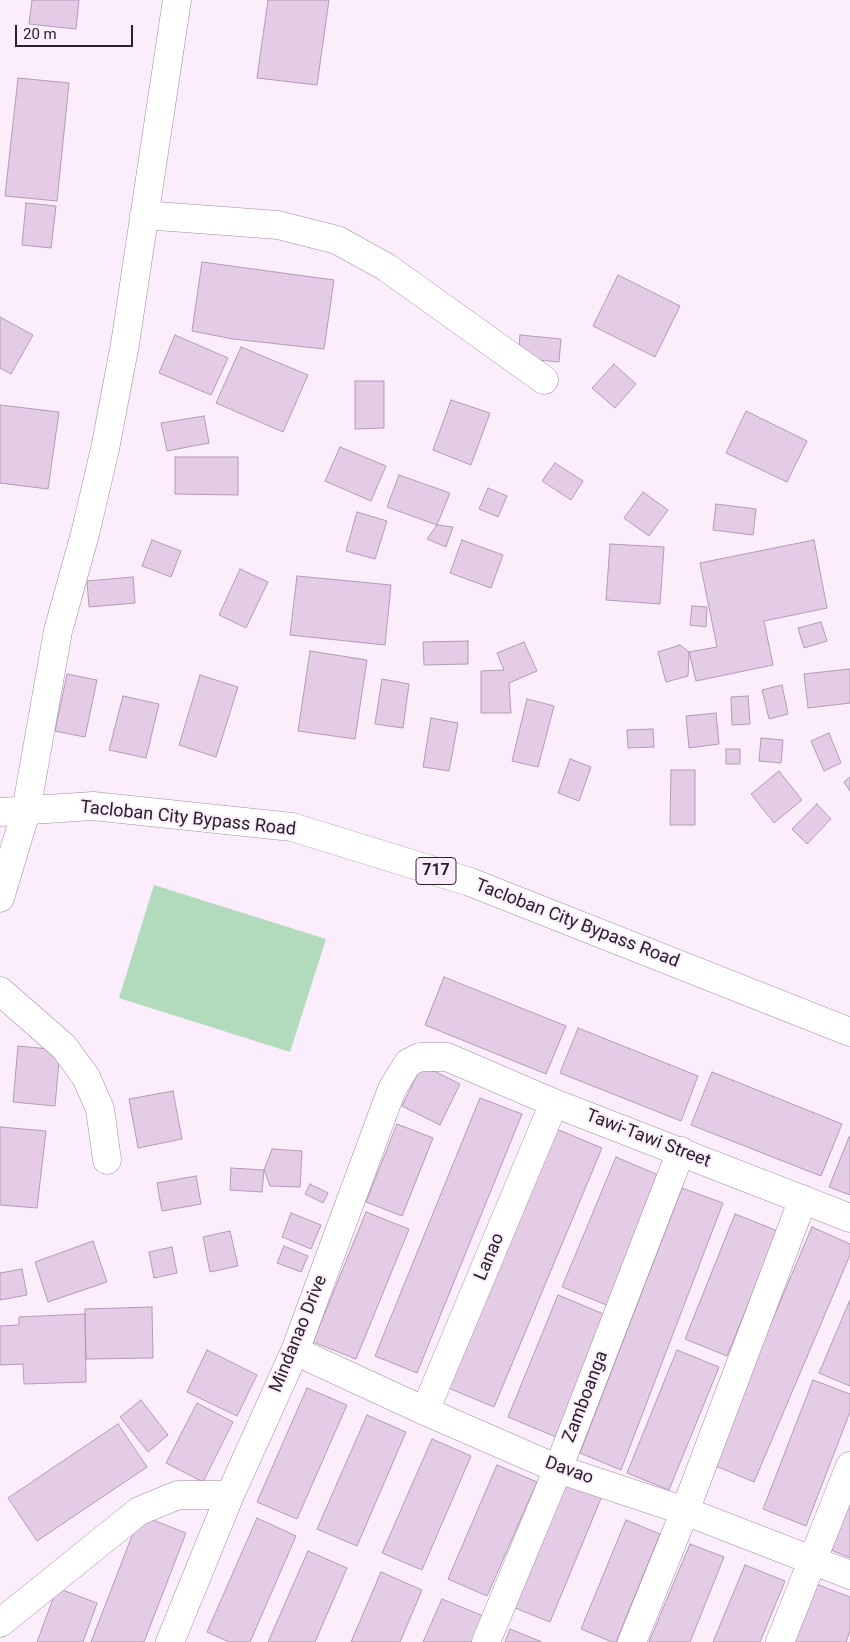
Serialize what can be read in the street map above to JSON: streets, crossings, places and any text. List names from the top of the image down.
{
  "streets": {
    "main road": [
      "Tacloban City Bypass Road",
      "717",
      "Tawi-Tawi Street",
      "Lanao",
      "Mindanao Drive",
      "Zamboanga",
      "Davao"
    ]
  },
  "crossings": [
    ["Tawi-Tawi Street", "Lanao"],
    ["Tawi-Tawi Street", "Mindanao Drive"],
    ["Tawi-Tawi Street", "Zamboanga"],
    ["Lanao", "Davao"],
    ["Mindanao Drive", "Davao"],
    ["Zamboanga", "Davao"]
  ],
  "scale_bar": "20 m"
}
